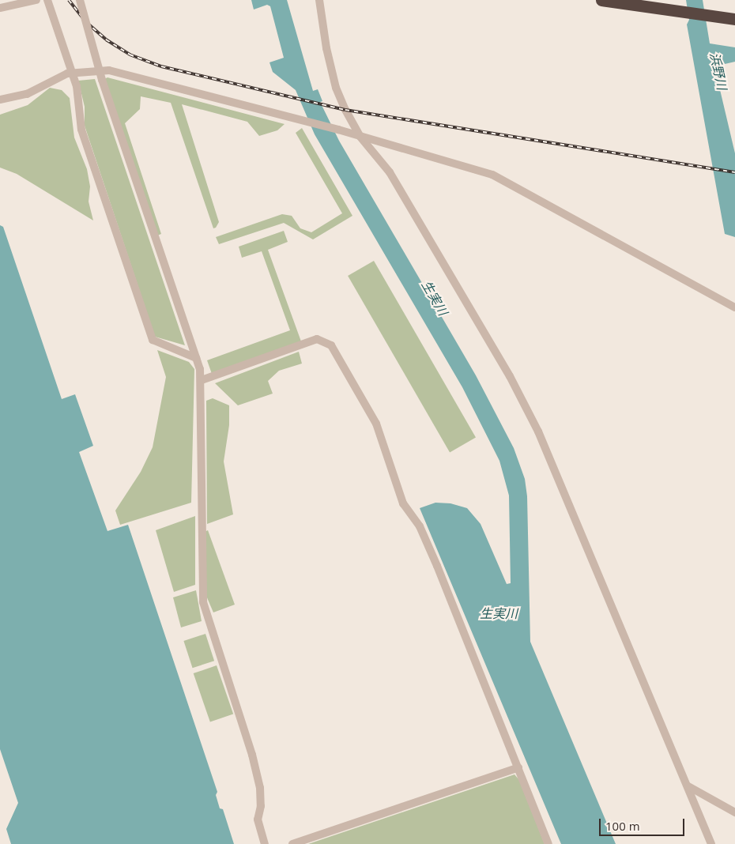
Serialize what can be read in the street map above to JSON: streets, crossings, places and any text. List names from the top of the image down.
{
  "water": ["浜野川", "生実川"],
  "scale_bar": "100 m"
}
